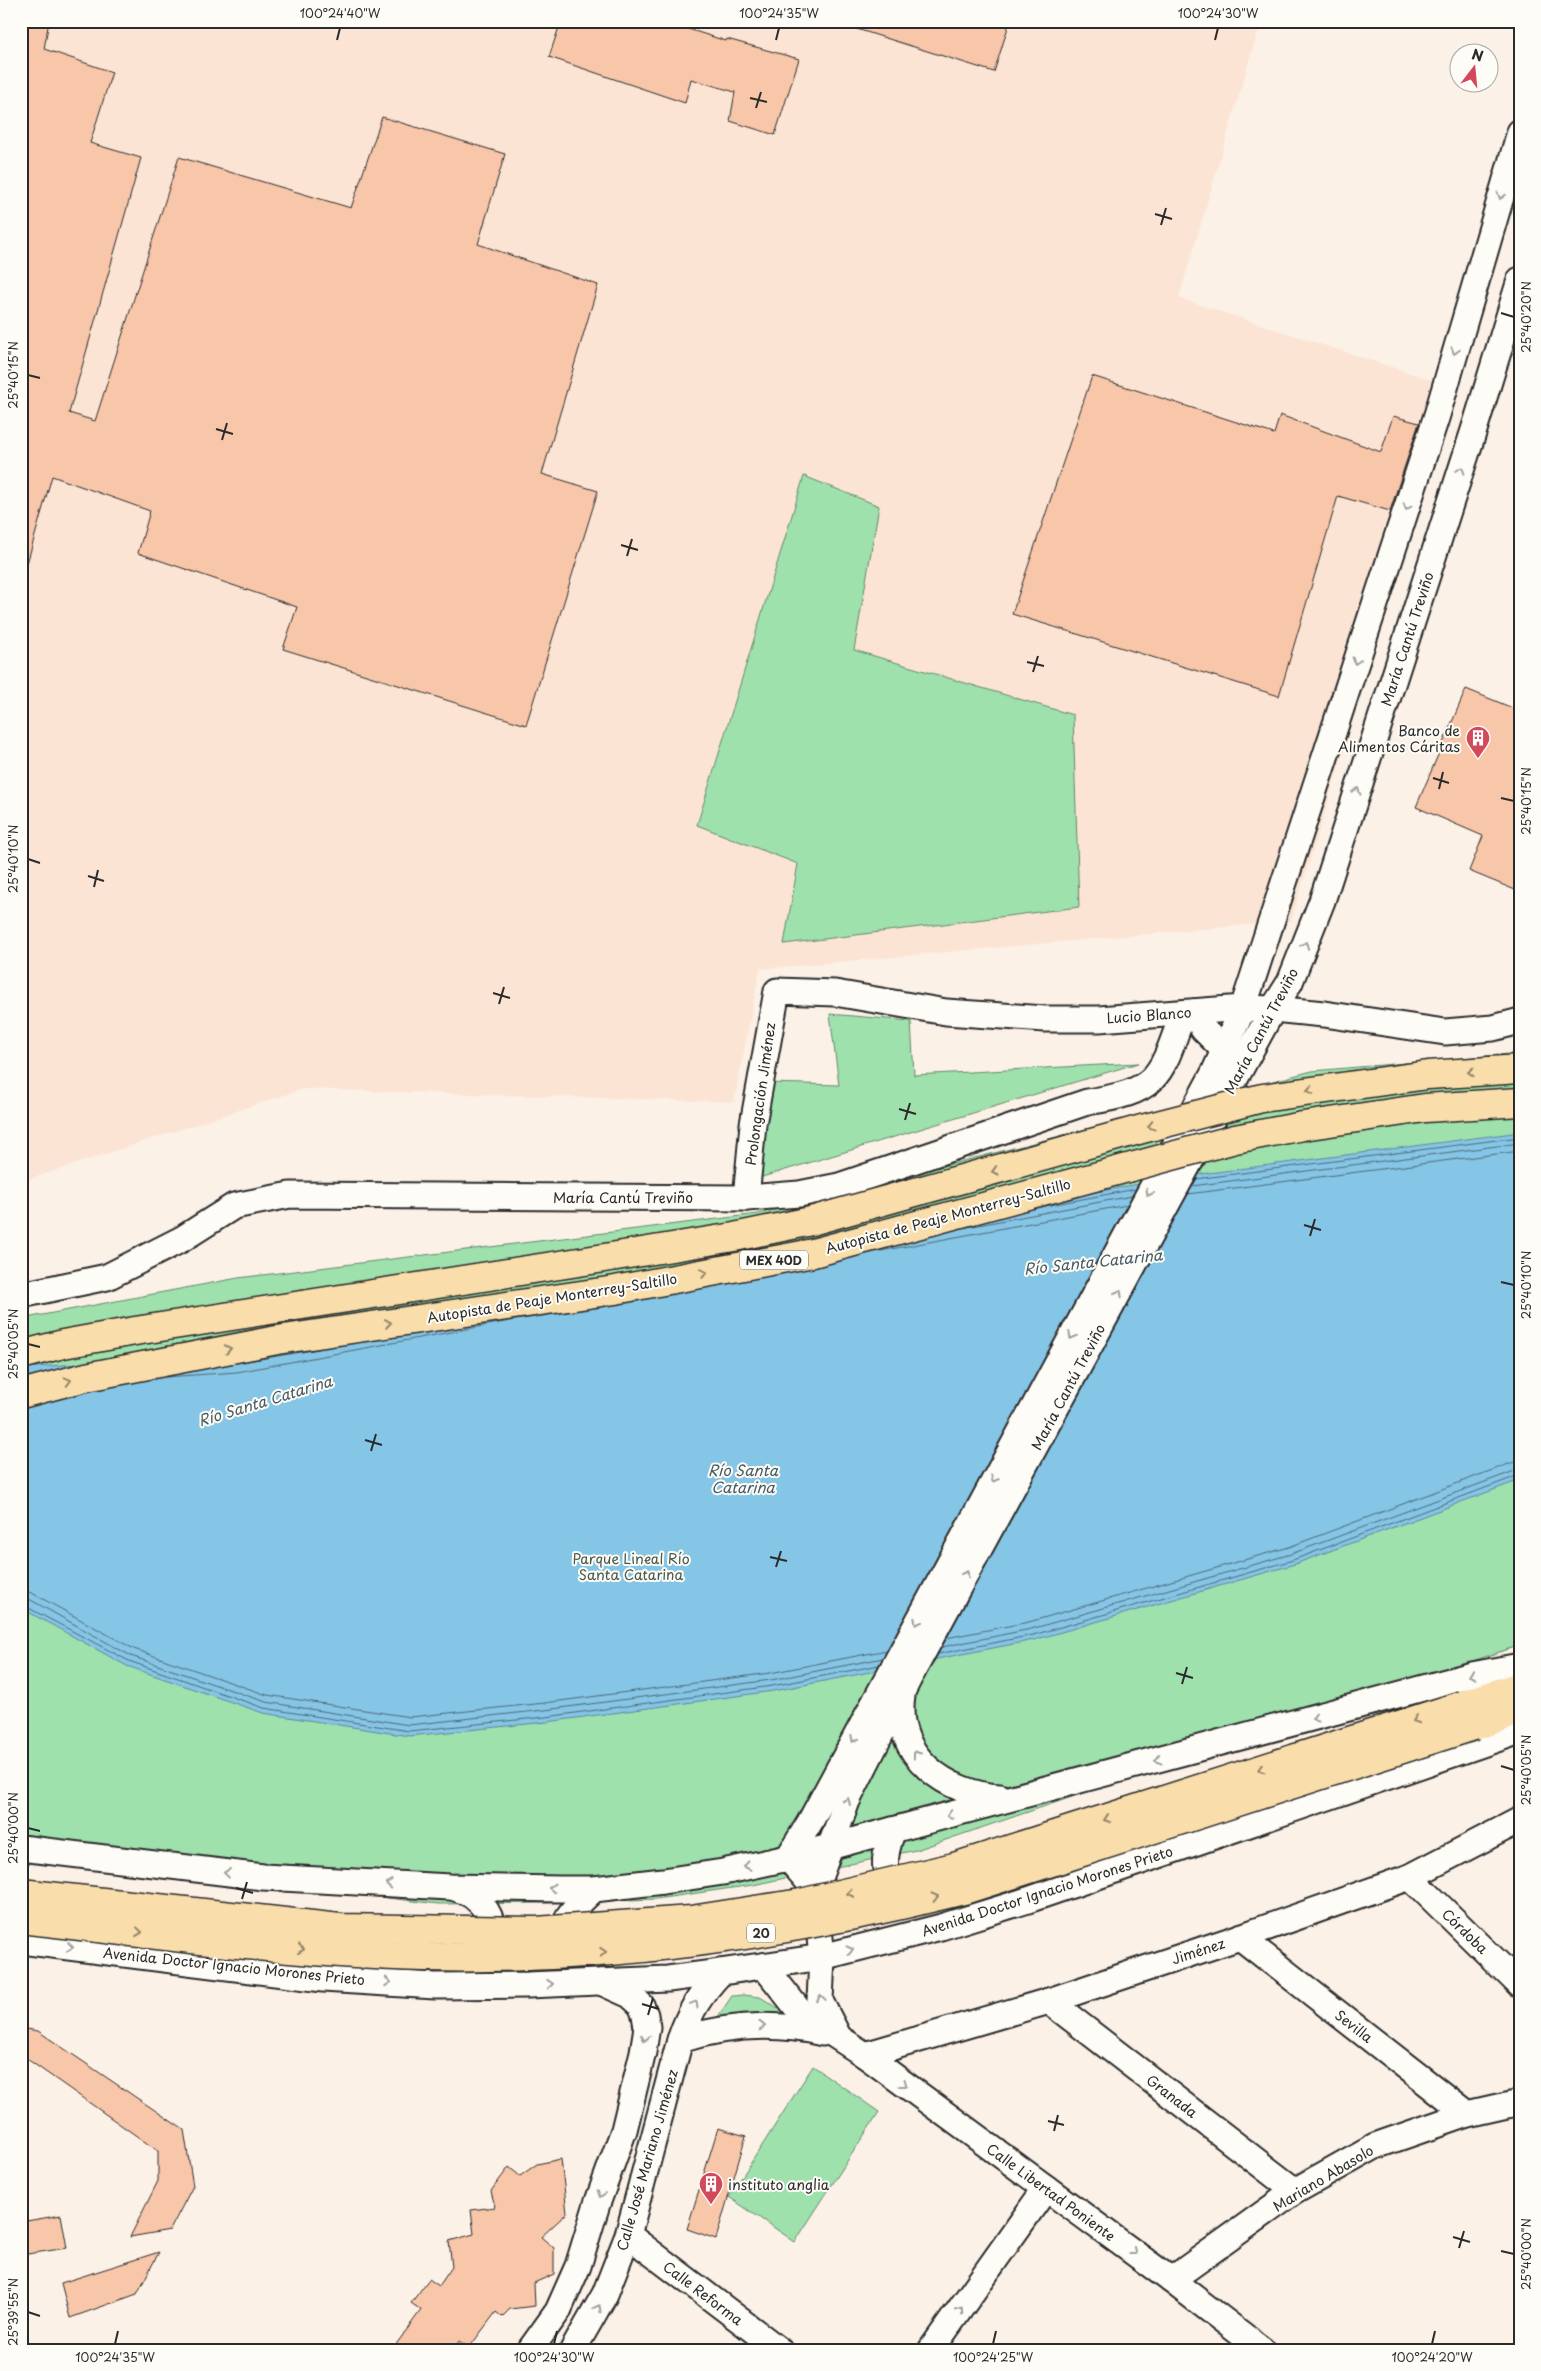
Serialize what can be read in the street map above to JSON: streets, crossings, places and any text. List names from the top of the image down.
{
  "streets": {
    "main road": [
      "Autopista de Peaje Monterrey-Saltillo",
      "MEX 40D",
      "Avenida Doctor Ignacio Morones Prieto",
      "20"
    ],
    "street": [
      "María Cantú Treviño",
      "Lucio Blanco",
      "Prolongación Jiménez",
      "Córdoba",
      "Jiménez",
      "Sevilla",
      "Granada",
      "Calle José Mariano Jiménez",
      "Mariano Abasolo",
      "Calle Libertad Poniente",
      "Calle Reforma"
    ]
  },
  "crossings": [
    ["María Cantú Treviño", "Lucio Blanco"],
    ["María Cantú Treviño", "Prolongación Jiménez"],
    ["María Cantú Treviño", "Calle Libertad Poniente"],
    ["Lucio Blanco", "Prolongación Jiménez"],
    ["Avenida Doctor Ignacio Morones Prieto", "Calle José Mariano Jiménez"],
    ["Avenida Doctor Ignacio Morones Prieto", "Calle Libertad Poniente"],
    ["Córdoba", "Jiménez"],
    ["Jiménez", "Sevilla"],
    ["Jiménez", "Granada"],
    ["Jiménez", "Calle Libertad Poniente"],
    ["Sevilla", "Mariano Abasolo"],
    ["Granada", "Mariano Abasolo"],
    ["Calle José Mariano Jiménez", "Calle Reforma"],
    ["Mariano Abasolo", "Calle Libertad Poniente"]
  ],
  "one_way": ["Calle José Mariano Jiménez"],
  "water": ["Río Santa Catarina"],
  "parks": ["Parque Lineal Río Santa Catarina"],
  "places": {
    "building": ["Banco de Alimentos Cáritas", "instituto anglia"]
  },
  "north": "top",
  "coordinates": [
    "100°24'40\"W",
    "100°24'35\"W",
    "100°24'30\"W",
    "25°40'20\"N",
    "25°40'15\"N",
    "25°40'10\"N",
    "25°40'05\"N",
    "25°40'00\"N",
    "25°39'55\"N",
    "100°24'25\"W",
    "100°24'20\"W"
  ]
}
